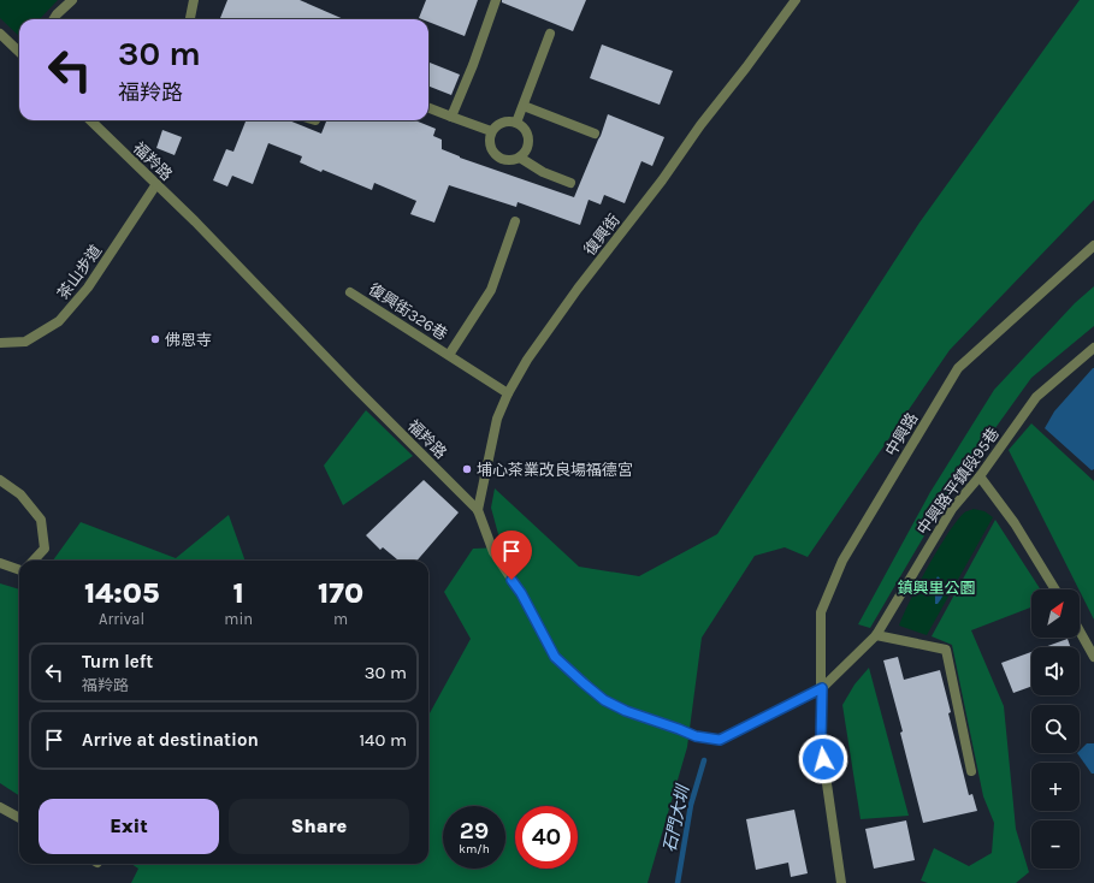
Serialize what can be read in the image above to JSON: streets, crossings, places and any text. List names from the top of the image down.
{
  "streets": {
    "street": [
      "福羚路",
      "復興街",
      "茶山步道",
      "復興街326巷",
      "中興路",
      "中興路平鎮段95巷"
    ]
  },
  "crossings": [
    ["福羚路", "復興街"],
    ["福羚路", "茶山步道"],
    ["福羚路", "中興路"],
    ["福羚路", "中興路平鎮段95巷"],
    ["復興街", "復興街326巷"],
    ["中興路", "中興路平鎮段95巷"]
  ],
  "water": ["石門大圳"],
  "parks": ["鎮興里公園"],
  "places": ["佛恩寺", "埔心茶業改良場福德宮"],
  "north": "top right",
  "page": {
    "turn": ["30 m", "福羚路"],
    "eta": [
      "14:05",
      "Arrival",
      "1",
      "min",
      "170",
      "m"
    ],
    "map_buttons": ["+", "−"],
    "list": [
      {
        "name": "Turn left",
        "note": "福羚路",
        "value": "30 m"
      },
      {
        "name": "Arrive at destination",
        "value": "140 m"
      }
    ],
    "buttons": ["Exit", "Share"],
    "speed": "29 km/h",
    "limit": "40"
  }
}
